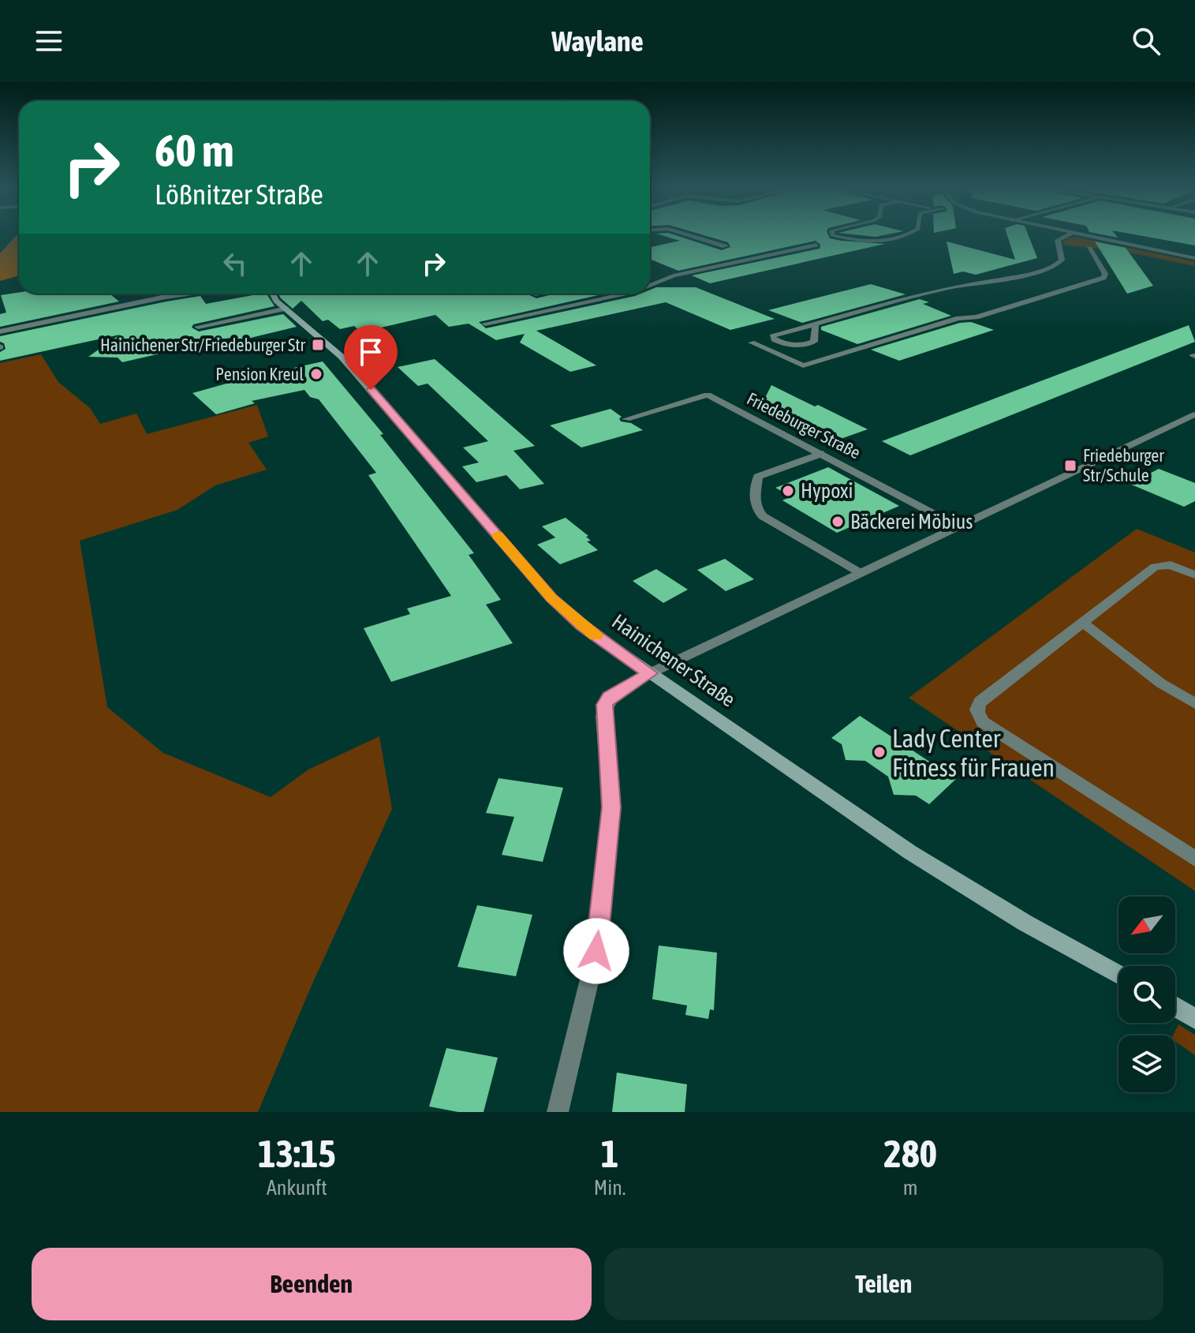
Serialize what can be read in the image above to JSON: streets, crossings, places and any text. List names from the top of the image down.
{
  "streets": {
    "main road": ["Hainichener Straße"],
    "street": ["Friedeburger Straße"]
  },
  "places": {
    "transit": ["Hainichener Str/Friedeburger Str", "Friedeburger Str/Schule"],
    "other": [
      "Pension Kreul",
      "Hypoxi",
      "Bäckerei Möbius",
      "Lady Center Fitness für Frauen"
    ]
  },
  "north": "bottom left",
  "page": {
    "header": "Waylane",
    "turn": ["60 m", "Lößnitzer Straße"],
    "eta": [
      "13:15",
      "Ankunft",
      "1",
      "Min.",
      "280",
      "m"
    ],
    "buttons": ["Beenden", "Teilen"]
  }
}
